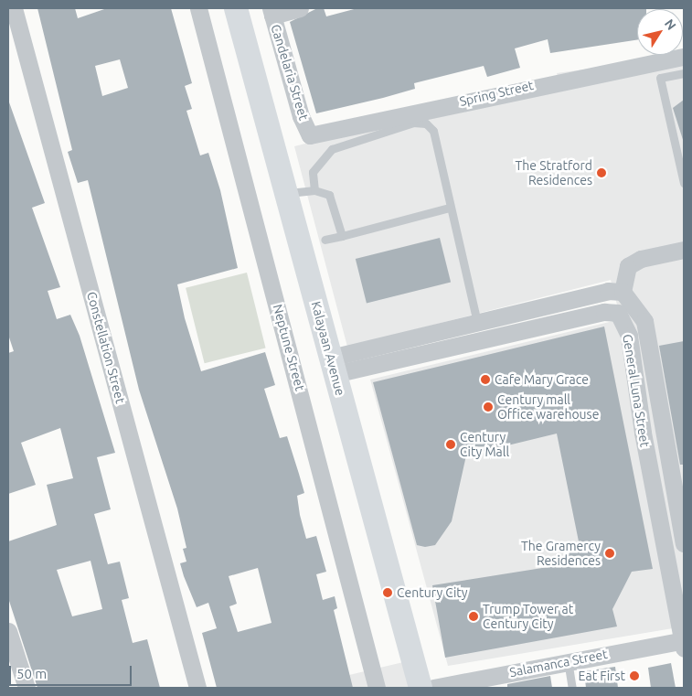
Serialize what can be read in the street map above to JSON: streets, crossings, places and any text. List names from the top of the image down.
{
  "streets": {
    "main road": ["Kalayaan Avenue"],
    "street": [
      "Candelaria Street",
      "Spring Street",
      "Constellation Street",
      "Neptune Street",
      "General Luna Street",
      "Salamanca Street"
    ]
  },
  "crossings": [
    ["Candelaria Street", "Spring Street"],
    ["Kalayaan Avenue", "General Luna Street"],
    ["Kalayaan Avenue", "Salamanca Street"],
    ["General Luna Street", "Salamanca Street"]
  ],
  "places": [
    "The Stratford Residences",
    "Cafe Mary Grace",
    "Century mall Office warehouse",
    "Century City Mall",
    "The Gramercy Residences",
    "Century City",
    "Trump Tower at Century City",
    "Eat First"
  ],
  "scale_bar": "50 m",
  "north": "top right"
}
